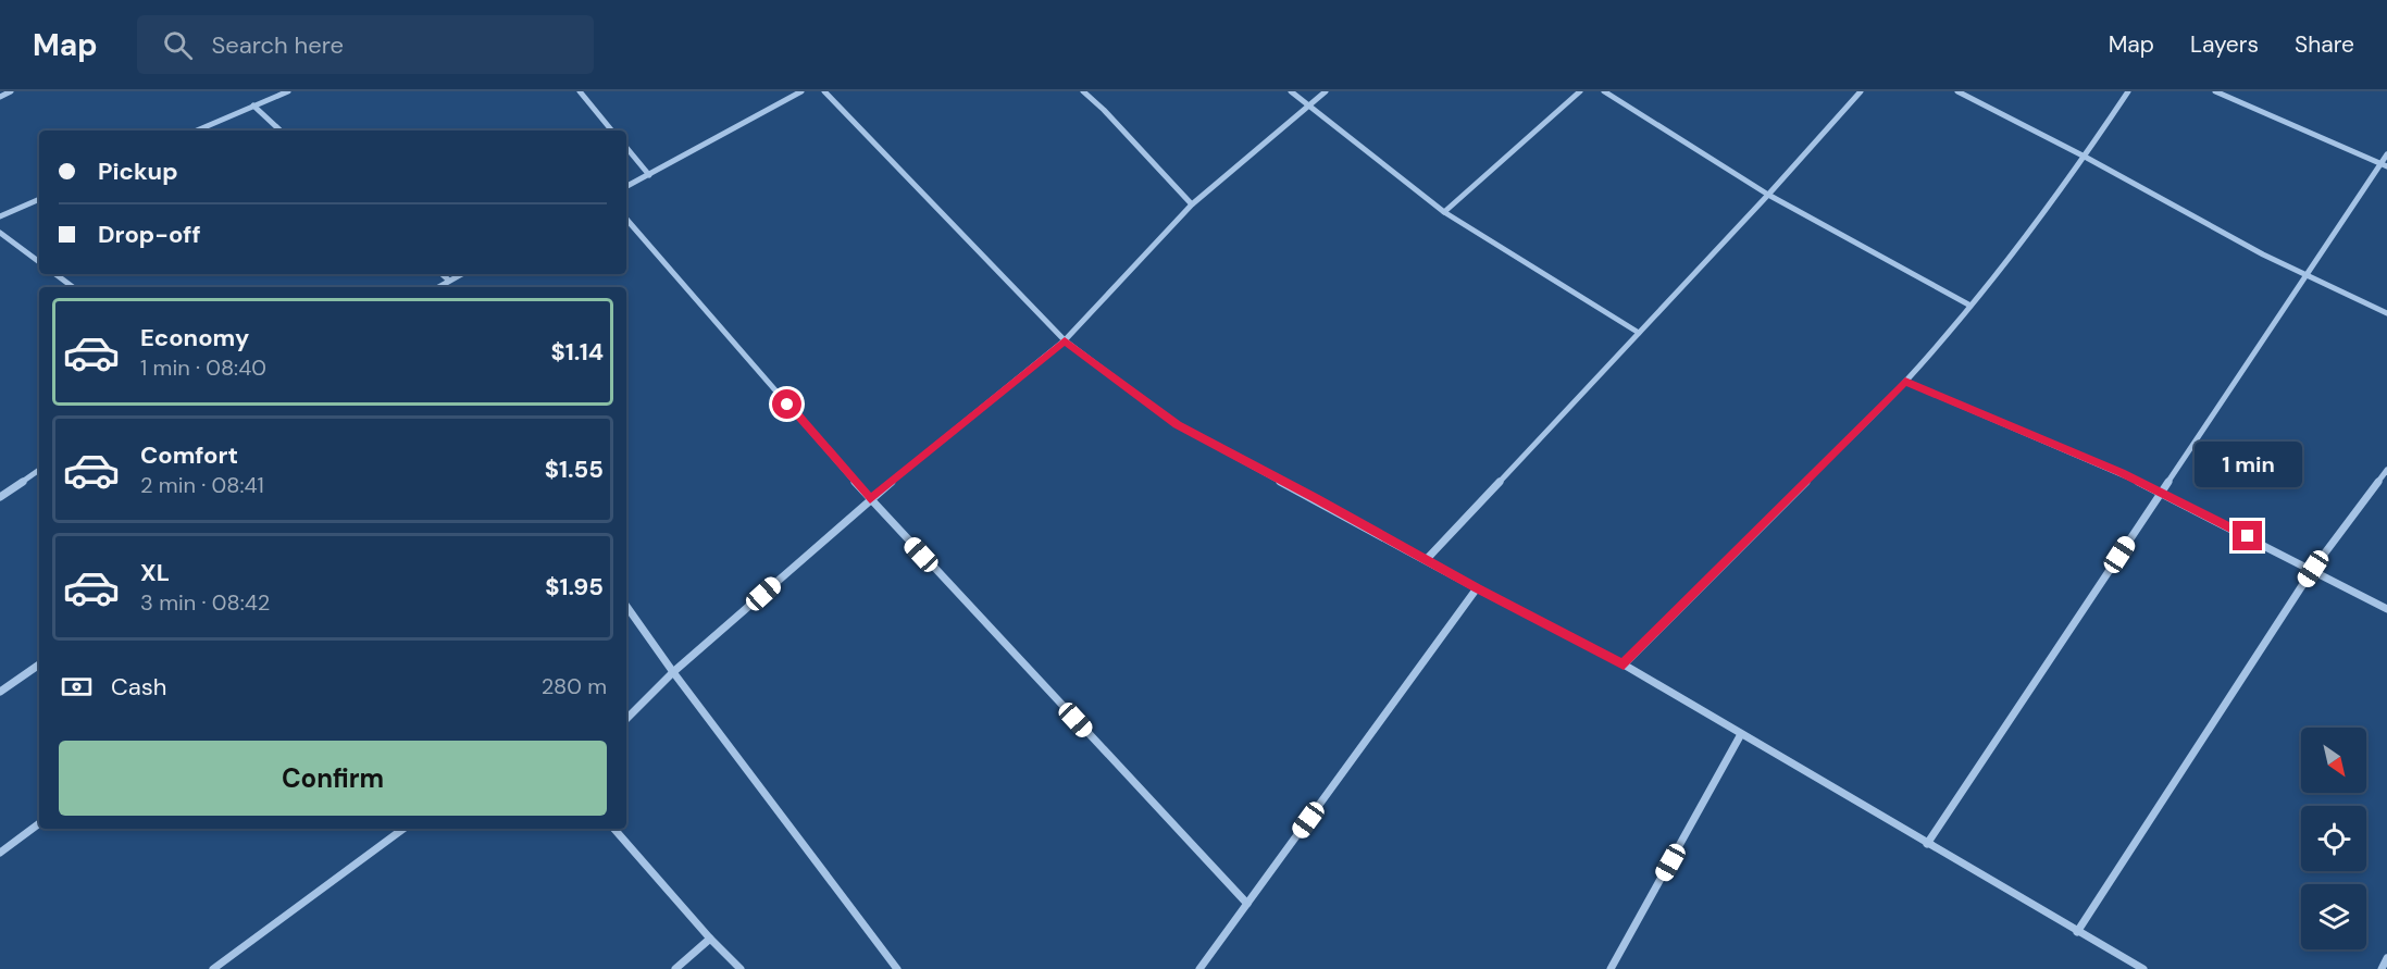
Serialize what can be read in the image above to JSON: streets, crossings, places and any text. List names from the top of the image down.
{
  "north": "bottom right",
  "page": {
    "header": "Map",
    "search": "Search here",
    "nav": ["Map", "Layers", "Share"],
    "banner": ["Pickup", "Drop-off"],
    "list": [
      {
        "name": "Economy",
        "note": "1 min · 08:40",
        "value": "$1.14"
      },
      {
        "name": "Comfort",
        "note": "2 min · 08:41",
        "value": "$1.55"
      },
      {
        "name": "XL",
        "note": "3 min · 08:42",
        "value": "$1.95"
      }
    ],
    "bubble": "1 min",
    "pay": ["Cash", "280 m"],
    "buttons": "Confirm"
  }
}
